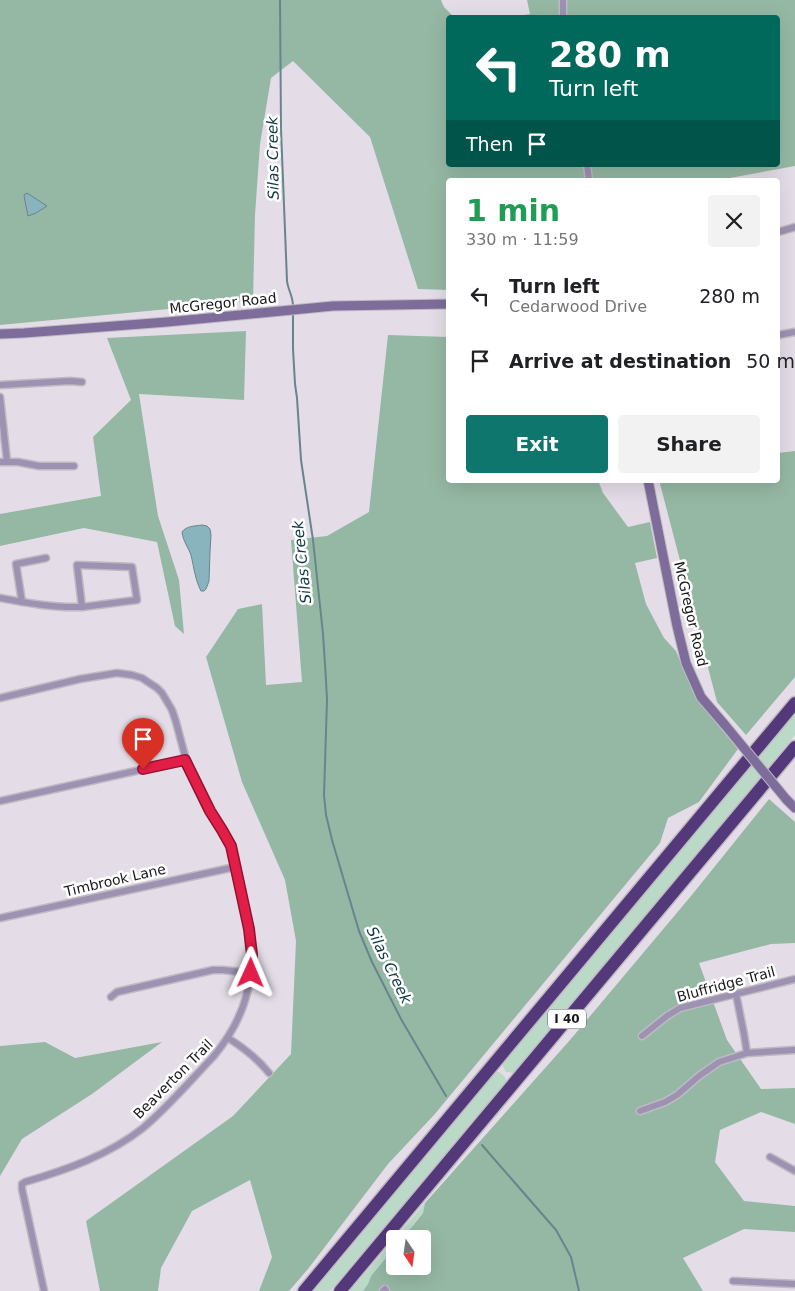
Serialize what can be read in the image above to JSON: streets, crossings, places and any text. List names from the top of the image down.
{
  "streets": {
    "highway": ["I 40"],
    "street": [
      "McGregor Road",
      "Timbrook Lane",
      "Bluffridge Trail",
      "Beaverton Trail"
    ]
  },
  "crossings": [
    ["Timbrook Lane", "Beaverton Trail"]
  ],
  "water": ["Silas Creek"],
  "north": "bottom",
  "page": {
    "turn": ["280 m", "Turn left"],
    "then": "Then",
    "heading": ["1 min", "330 m · 11:59"],
    "list": [
      {
        "name": "Turn left",
        "note": "Cedarwood Drive",
        "value": "280 m"
      },
      {
        "name": "Arrive at destination",
        "value": "50 m"
      }
    ],
    "buttons": ["Exit", "Share"]
  }
}
